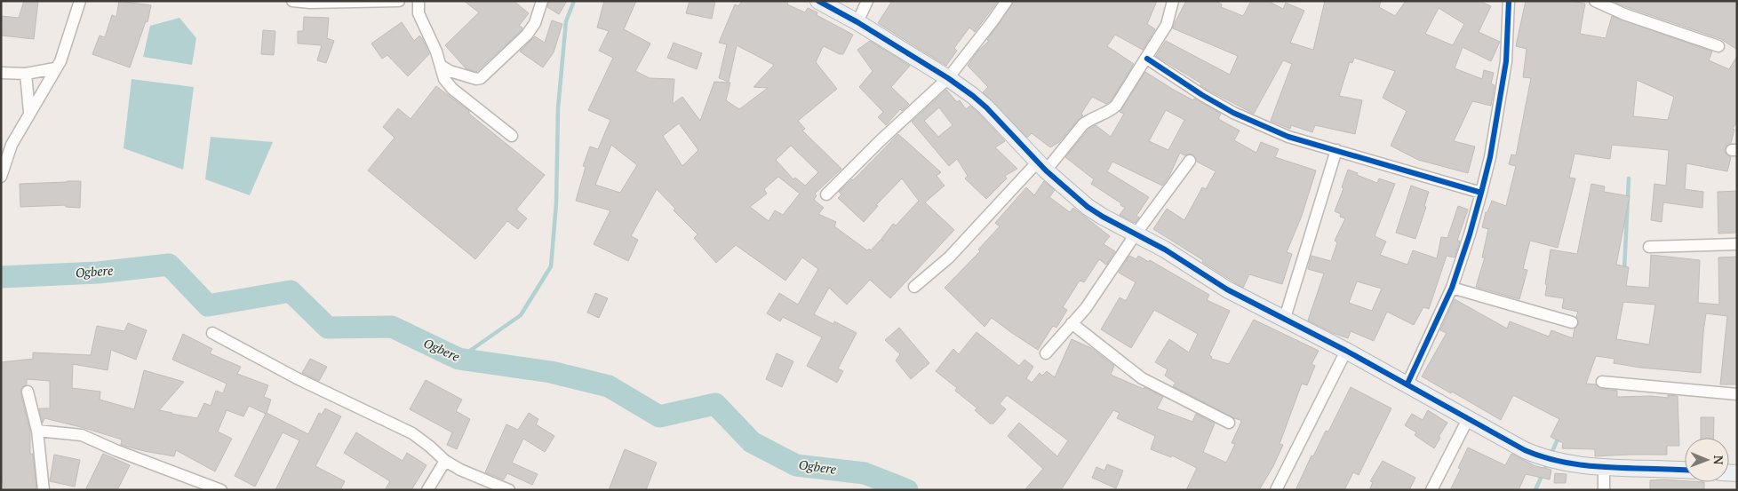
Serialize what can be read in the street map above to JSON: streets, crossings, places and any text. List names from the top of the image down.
{
  "water": ["Ogbere"],
  "north": "right"
}
